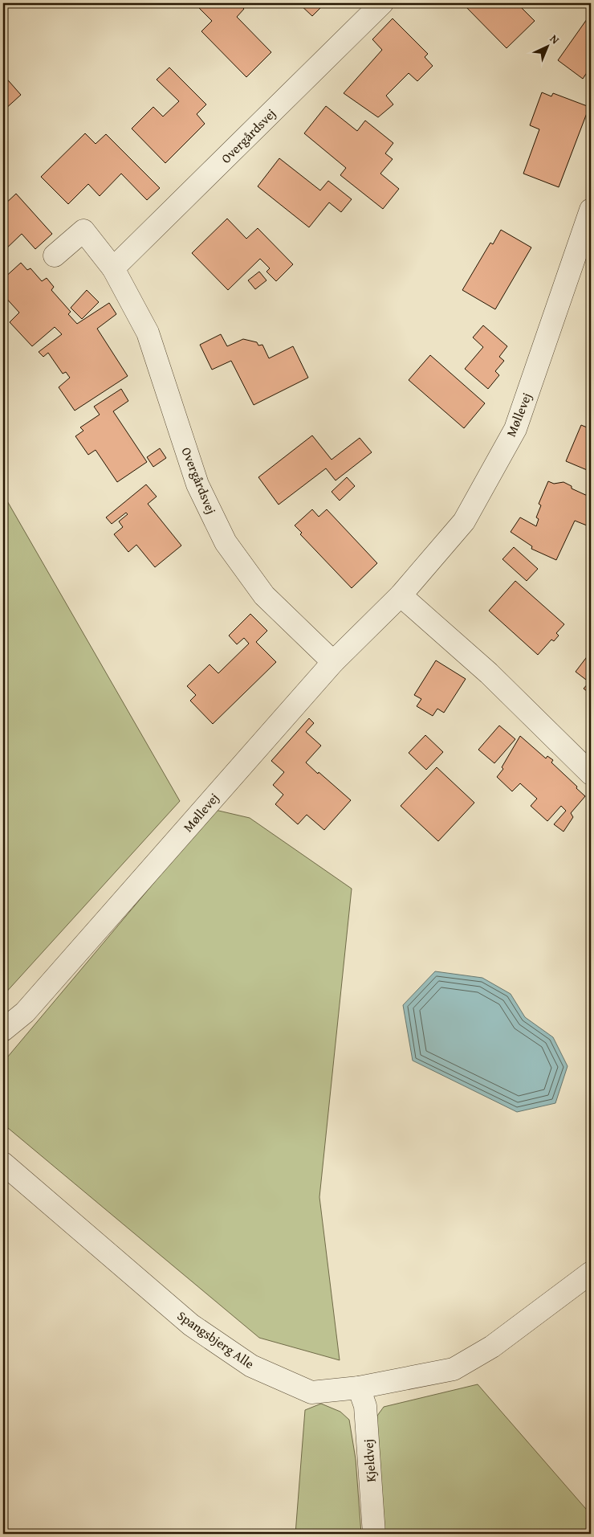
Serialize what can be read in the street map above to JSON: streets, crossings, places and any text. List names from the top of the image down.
{
  "streets": {
    "street": [
      "Overgårdsvej",
      "Møllevej",
      "Spangsbjerg Alle",
      "Kjeldvej"
    ]
  },
  "crossings": [
    ["Overgårdsvej", "Møllevej"],
    ["Spangsbjerg Alle", "Kjeldvej"]
  ],
  "north": "top right"
}
